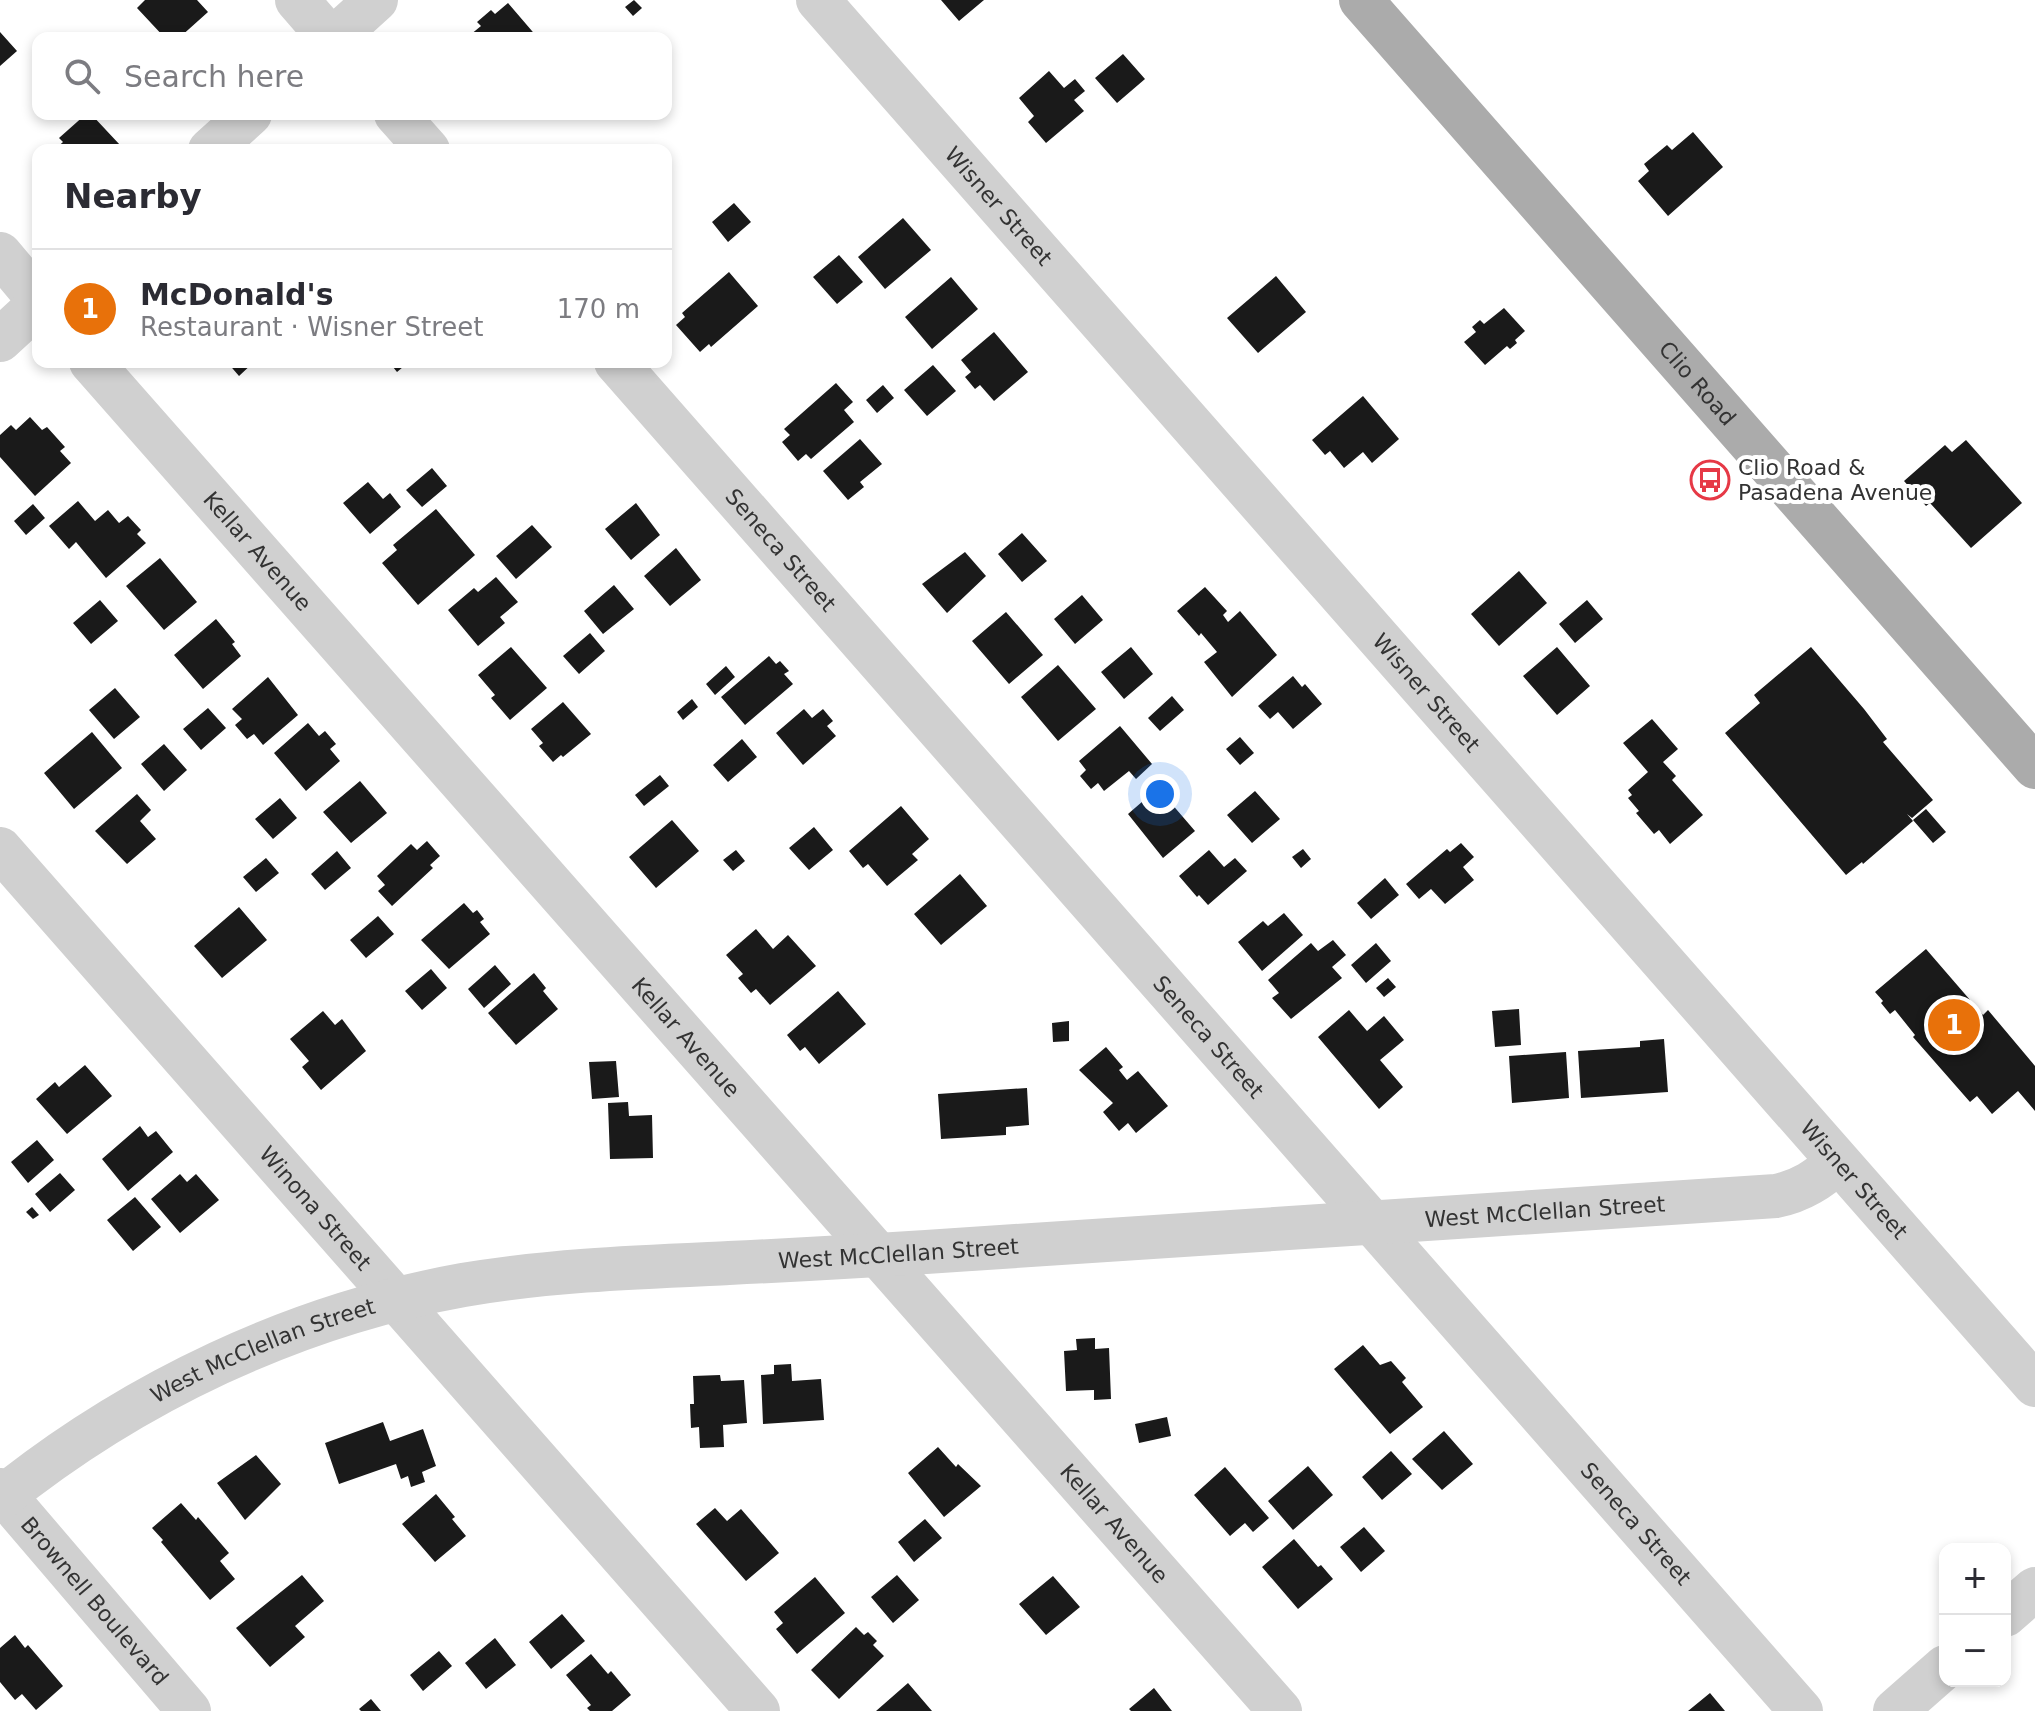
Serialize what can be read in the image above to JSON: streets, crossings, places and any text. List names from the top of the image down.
{
  "streets": {
    "main road": ["Clio Road"],
    "street": [
      "Wisner Street",
      "Seneca Street",
      "Kellar Avenue",
      "Winona Street",
      "West McClellan Street",
      "Brownell Boulevard"
    ]
  },
  "crossings": [
    ["Wisner Street", "West McClellan Street"],
    ["Seneca Street", "West McClellan Street"],
    ["Kellar Avenue", "West McClellan Street"],
    ["Winona Street", "West McClellan Street"],
    ["West McClellan Street", "Brownell Boulevard"]
  ],
  "places": {
    "bus stop": ["Clio Road & Pasadena Avenue"]
  },
  "page": {
    "search": "Search here",
    "heading": "Nearby",
    "list": [
      {
        "mark": "1",
        "name": "McDonald's",
        "note": "Restaurant · Wisner Street",
        "value": "170 m"
      }
    ],
    "pins": "1",
    "map_buttons": ["+", "−"]
  }
}
